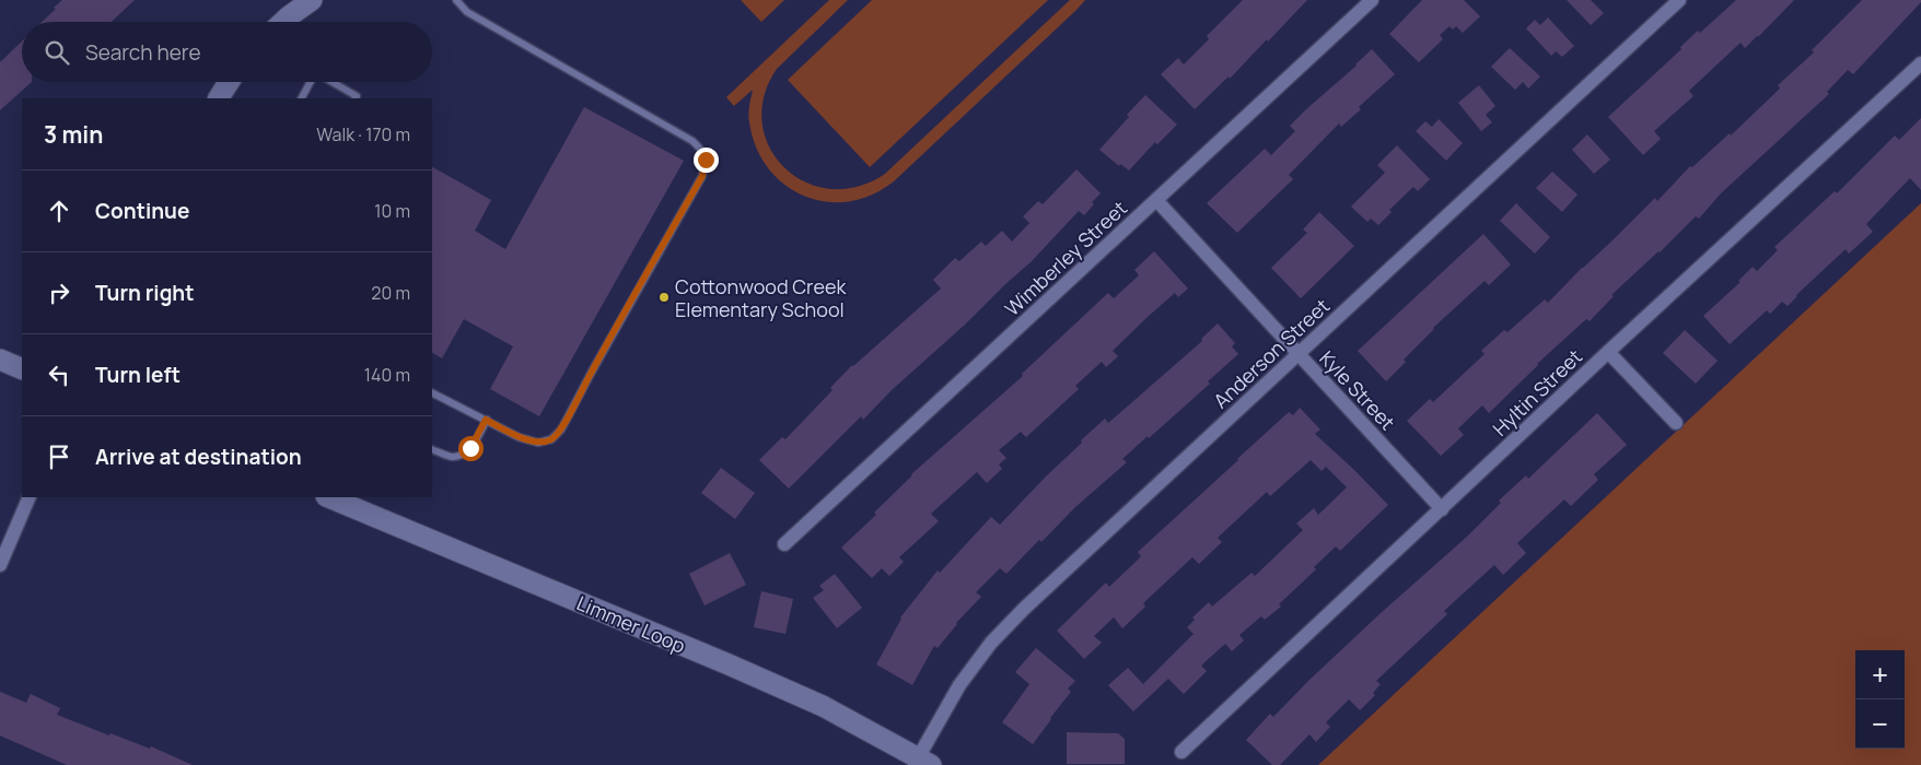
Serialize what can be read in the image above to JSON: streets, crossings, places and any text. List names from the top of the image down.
{
  "streets": {
    "street": [
      "Wimberley Street",
      "Anderson Street",
      "Kyle Street",
      "Hyltin Street",
      "Limmer Loop"
    ]
  },
  "crossings": [
    ["Wimberley Street", "Kyle Street"],
    ["Anderson Street", "Kyle Street"],
    ["Anderson Street", "Limmer Loop"],
    ["Kyle Street", "Hyltin Street"]
  ],
  "places": ["Cottonwood Creek Elementary School"],
  "page": {
    "search": "Search here",
    "heading": ["3 min", "Walk · 170 m"],
    "list": [
      ["Continue", "10 m"],
      ["Turn right", "20 m"],
      ["Turn left", "140 m"],
      "Arrive at destination"
    ],
    "map_buttons": ["+", "−"]
  }
}
